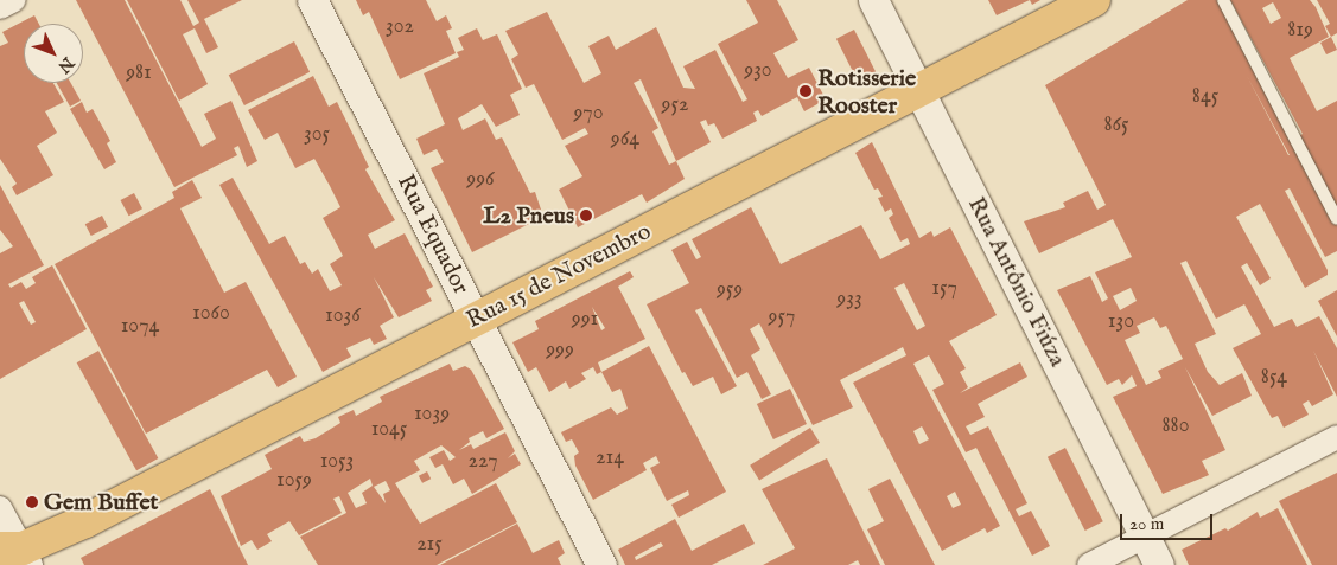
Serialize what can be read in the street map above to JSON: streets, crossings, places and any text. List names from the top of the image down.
{
  "streets": {
    "main road": ["Rua 15 de Novembro"],
    "street": ["Rua Equador", "Rua Antônio Fiúza"]
  },
  "crossings": [
    ["Rua Equador", "Rua 15 de Novembro"],
    ["Rua 15 de Novembro", "Rua Antônio Fiúza"]
  ],
  "places": ["Rotisserie Rooster", "L2 Pneus", "Gem Buffet"],
  "house_numbers": [
    "302",
    "819",
    "930",
    "981",
    "845",
    "952",
    "970",
    "865",
    "305",
    "964",
    "996",
    "157",
    "959",
    "933",
    "1060",
    "1036",
    "957",
    "991",
    "130",
    "1074",
    "999",
    "854",
    "1039",
    "880",
    "1045",
    "214",
    "1053",
    "227",
    "1059",
    "215"
  ],
  "scale_bar": "20 m",
  "north": "bottom right"
}
